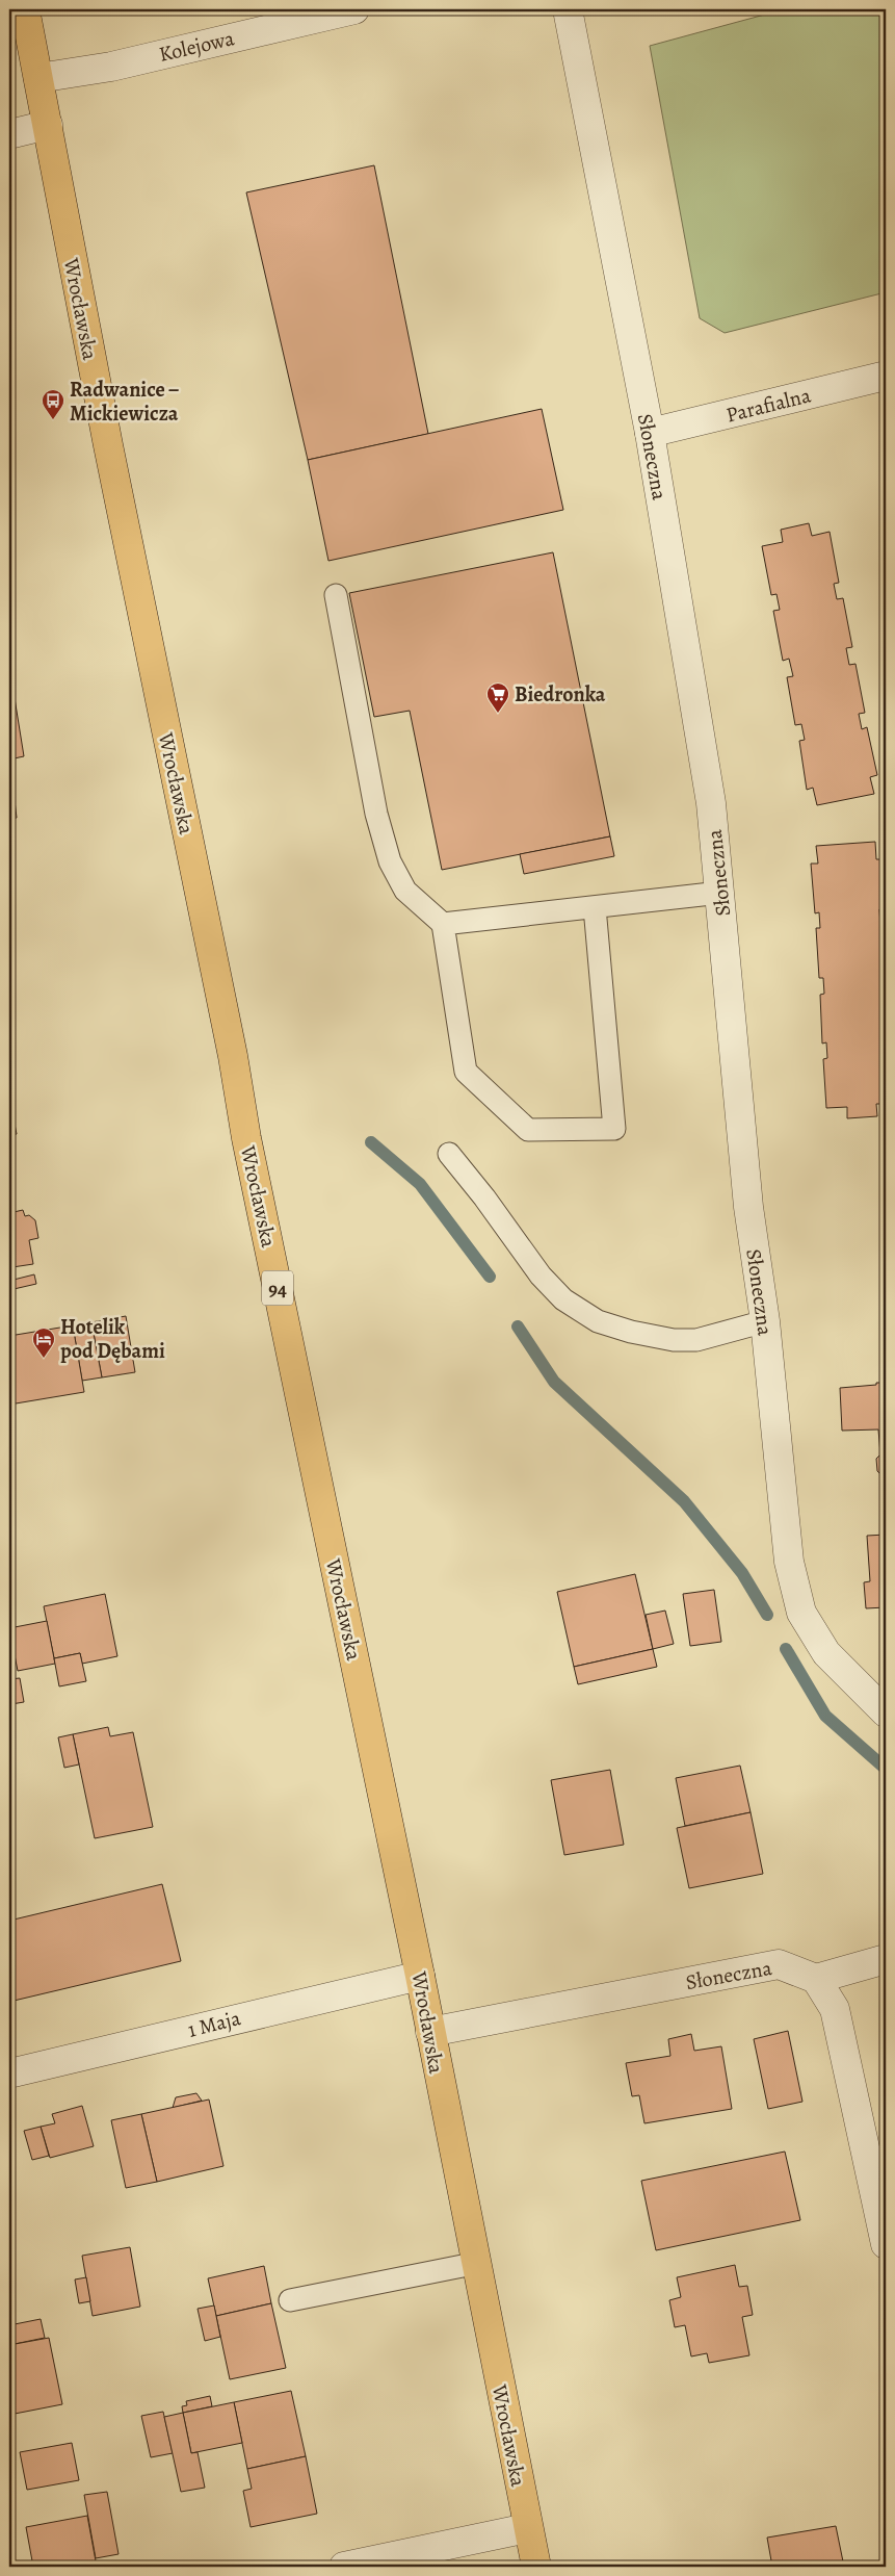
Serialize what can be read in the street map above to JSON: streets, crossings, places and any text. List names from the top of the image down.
{
  "streets": {
    "main road": ["Wrocławska", "94"],
    "street": [
      "Kolejowa",
      "Parafialna",
      "Słoneczna",
      "1 Maja"
    ]
  },
  "crossings": [
    ["Kolejowa", "Wrocławska"],
    ["Wrocławska", "Słoneczna"],
    ["Wrocławska", "1 Maja"],
    ["Parafialna", "Słoneczna"]
  ],
  "places": {
    "bus stop": ["Radwanice – Mickiewicza"],
    "supermarket": ["Biedronka"],
    "hotel": ["Hotelik pod Dębami"]
  }
}
